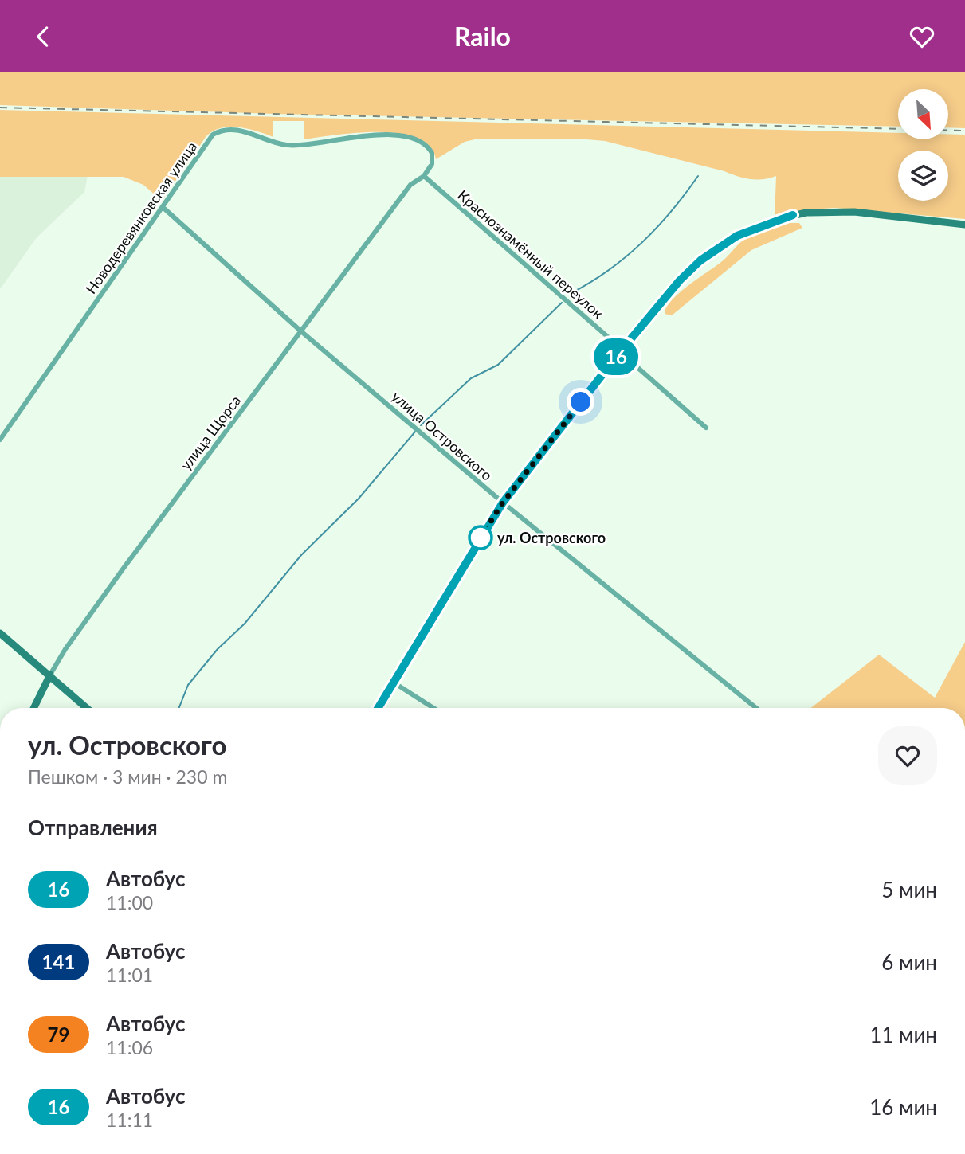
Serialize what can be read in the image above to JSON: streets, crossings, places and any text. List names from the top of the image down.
{
  "streets": {
    "main road": ["улица Щорса"],
    "street": ["Новодеревянковская улица", "Краснознамённый переулок", "улица Островского"]
  },
  "crossings": [
    ["Новодеревянковская улица", "Краснознамённый переулок"],
    ["Новодеревянковская улица", "улица Щорса"],
    ["Новодеревянковская улица", "улица Островского"],
    ["Краснознамённый переулок", "улица Щорса"],
    ["улица Щорса", "улица Островского"]
  ],
  "places": ["ул. Островского"],
  "lines": ["bus line 16"],
  "north": "bottom right",
  "page": {
    "header": "Railo",
    "on_map": "16",
    "heading": [
      ["ул. Островского", "Пешком · 3 мин · 230 m"],
      "Отправления"
    ],
    "list": [
      {
        "mark": "16",
        "name": "Автобус",
        "note": "11:00",
        "value": "5 мин"
      },
      {
        "mark": "141",
        "name": "Автобус",
        "note": "11:01",
        "value": "6 мин"
      },
      {
        "mark": "79",
        "name": "Автобус",
        "note": "11:06",
        "value": "11 мин"
      },
      {
        "mark": "16",
        "name": "Автобус",
        "note": "11:11",
        "value": "16 мин"
      }
    ]
  }
}
